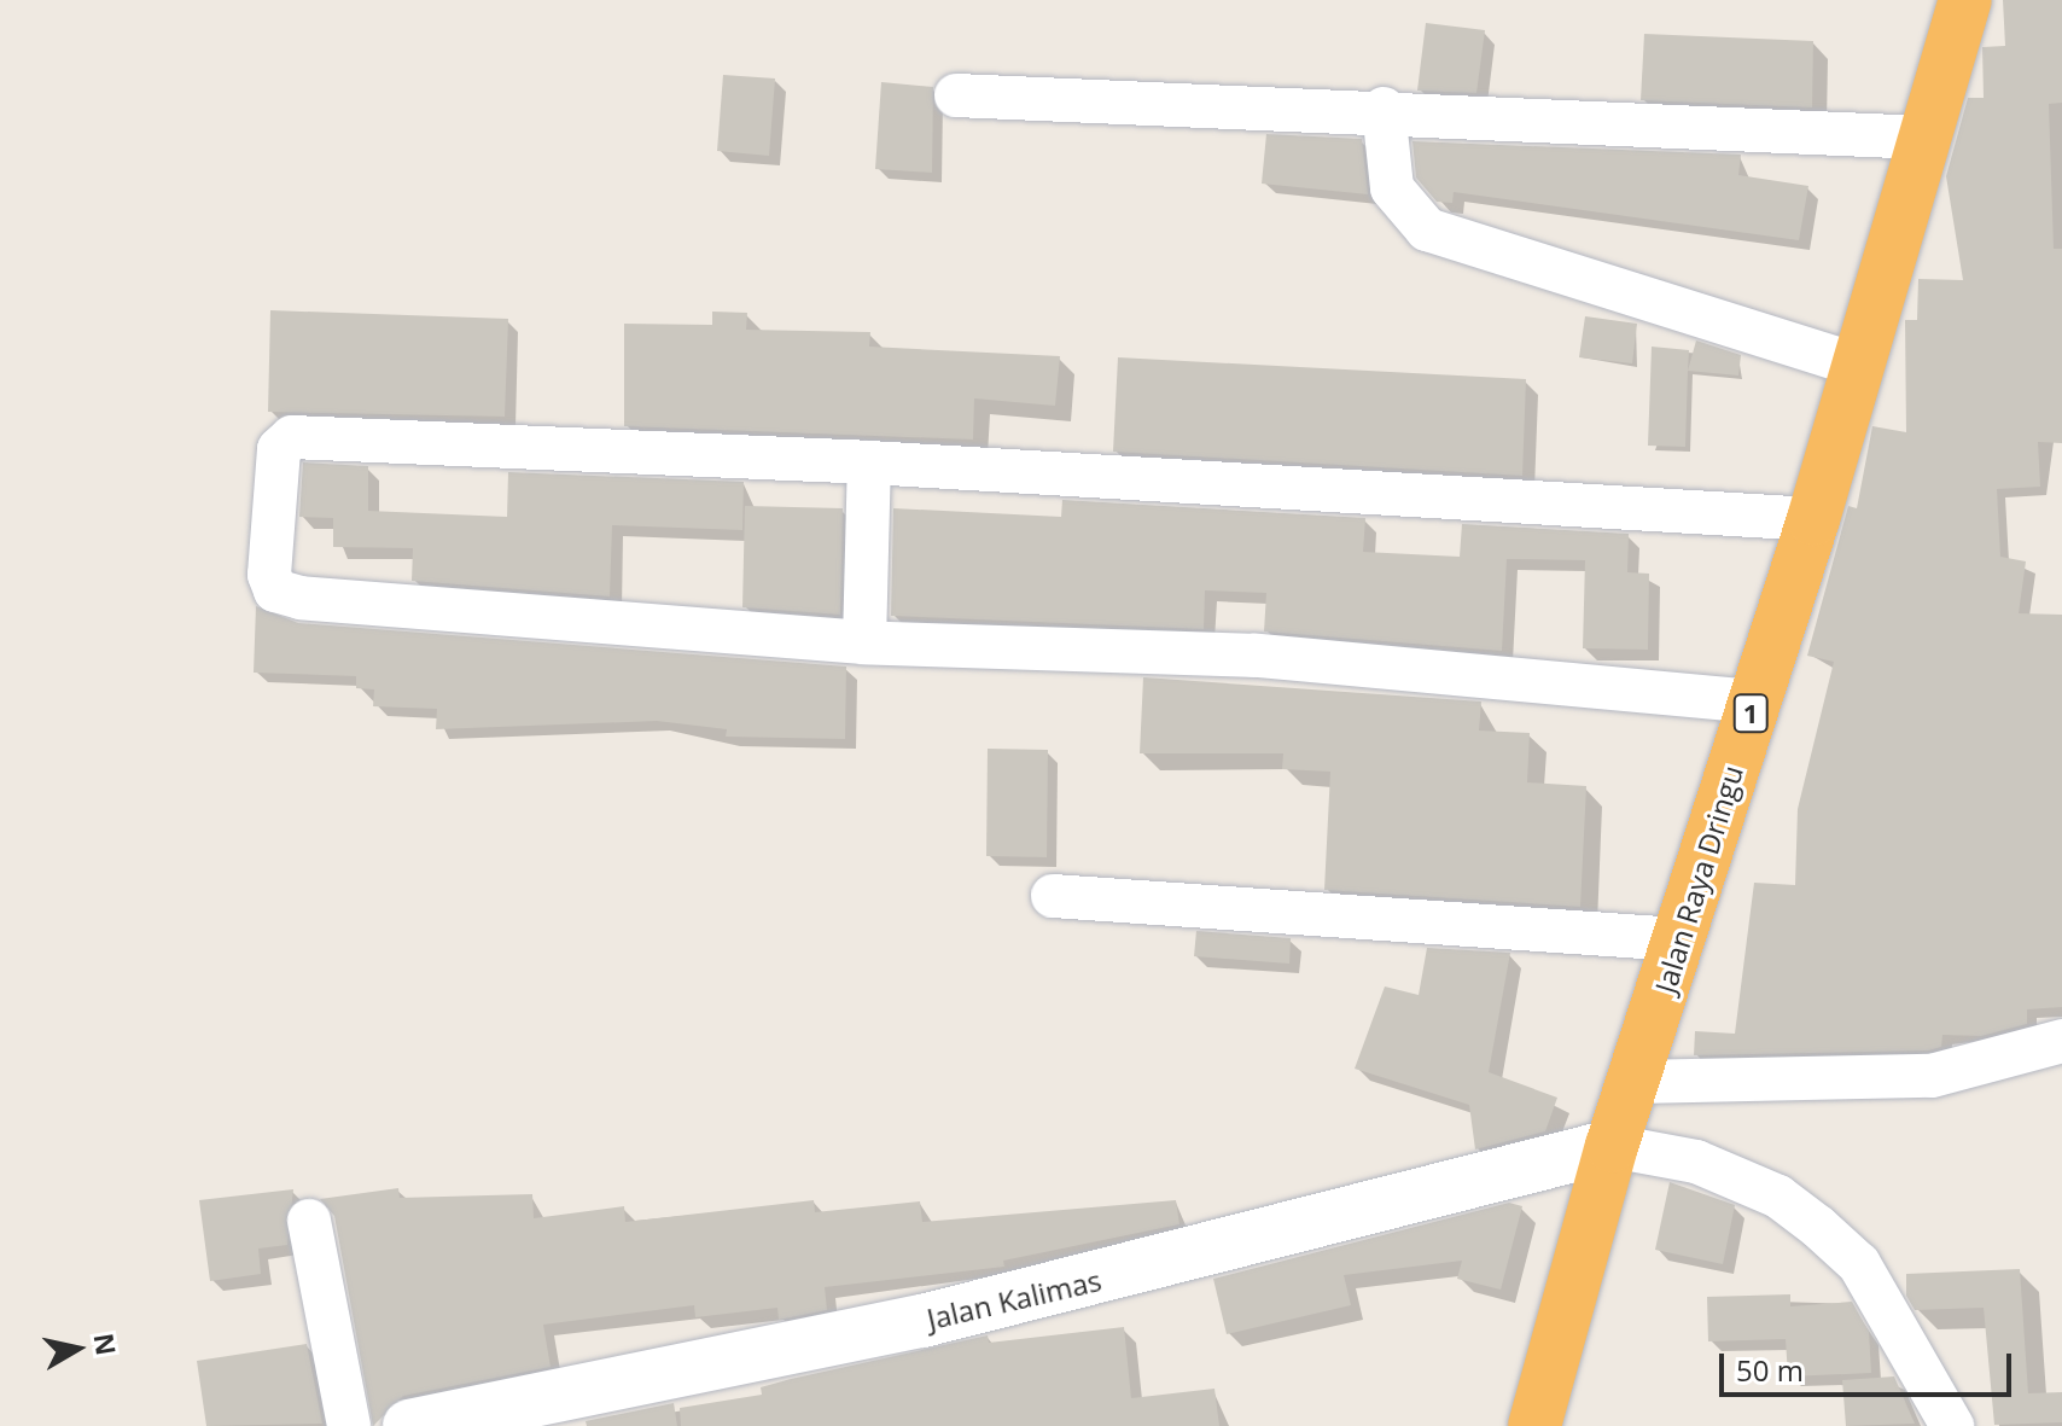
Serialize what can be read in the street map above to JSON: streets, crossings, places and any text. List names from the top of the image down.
{
  "streets": {
    "highway": ["1", "Jalan Raya Dringu"],
    "street": ["Jalan Kalimas"]
  },
  "crossings": [
    ["Jalan Raya Dringu", "Jalan Kalimas"]
  ],
  "scale_bar": "50 m",
  "north": "right"
}
